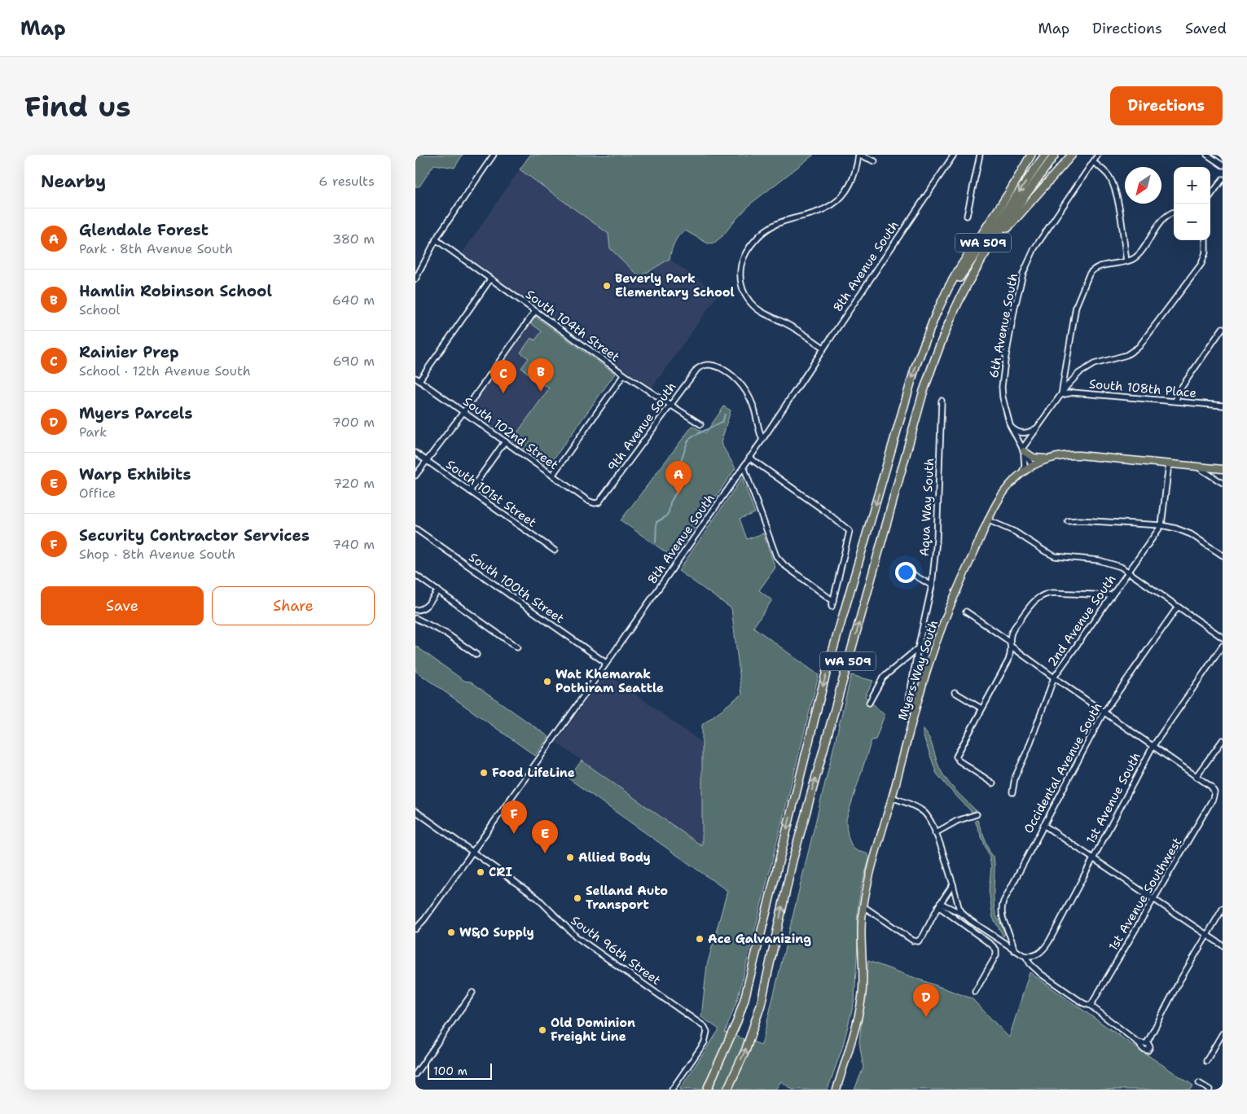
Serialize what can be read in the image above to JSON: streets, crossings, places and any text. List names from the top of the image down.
{
  "streets": {
    "highway": ["WA 509"],
    "main road": ["Myers Way South"],
    "street": [
      "8th Avenue South",
      "South 104th Street",
      "6th Avenue South",
      "South 108th Place",
      "9th Avenue South",
      "South 102nd Street",
      "South 101st Street",
      "Aqua Way South",
      "South 100th Street",
      "2nd Avenue South",
      "Occidental Avenue South",
      "1st Avenue South",
      "1st Avenue Southwest",
      "South 96th Street"
    ]
  },
  "crossings": [
    ["8th Avenue South", "9th Avenue South"],
    ["8th Avenue South", "South 100th Street"],
    ["8th Avenue South", "South 96th Street"],
    ["South 104th Street", "9th Avenue South"],
    ["6th Avenue South", "Myers Way South"],
    ["9th Avenue South", "South 102nd Street"],
    ["Aqua Way South", "Myers Way South"],
    ["2nd Avenue South", "Myers Way South"]
  ],
  "places": [
    "Beverly Park Elementary School",
    "Wat Khemarak Pothiram Seattle",
    "Food LifeLine",
    "Allied Body",
    "CRI",
    "Selland Auto Transport",
    "W&O Supply",
    "Ace Galvanizing",
    "Old Dominion Freight Line"
  ],
  "scale_bar": "100 m",
  "north": "bottom left",
  "page": {
    "header": "Map",
    "nav": ["Map", "Directions", "Saved"],
    "buttons": [
      "Directions",
      ["Save", "Share"]
    ],
    "title": "Find us",
    "heading": ["Nearby", "6 results"],
    "map_buttons": ["+", "−"],
    "list": [
      {
        "mark": "A",
        "name": "Glendale Forest",
        "note": "Park · 8th Avenue South",
        "value": "380 m"
      },
      {
        "mark": "B",
        "name": "Hamlin Robinson School",
        "note": "School",
        "value": "640 m"
      },
      {
        "mark": "C",
        "name": "Rainier Prep",
        "note": "School · 12th Avenue South",
        "value": "690 m"
      },
      {
        "mark": "D",
        "name": "Myers Parcels",
        "note": "Park",
        "value": "700 m"
      },
      {
        "mark": "E",
        "name": "Warp Exhibits",
        "note": "Office",
        "value": "720 m"
      },
      {
        "mark": "F",
        "name": "Security Contractor Services",
        "note": "Shop · 8th Avenue South",
        "value": "740 m"
      }
    ],
    "pins": [
      "B",
      "C",
      "A",
      "F",
      "E",
      "D"
    ],
    "scale": "100 m"
  }
}
